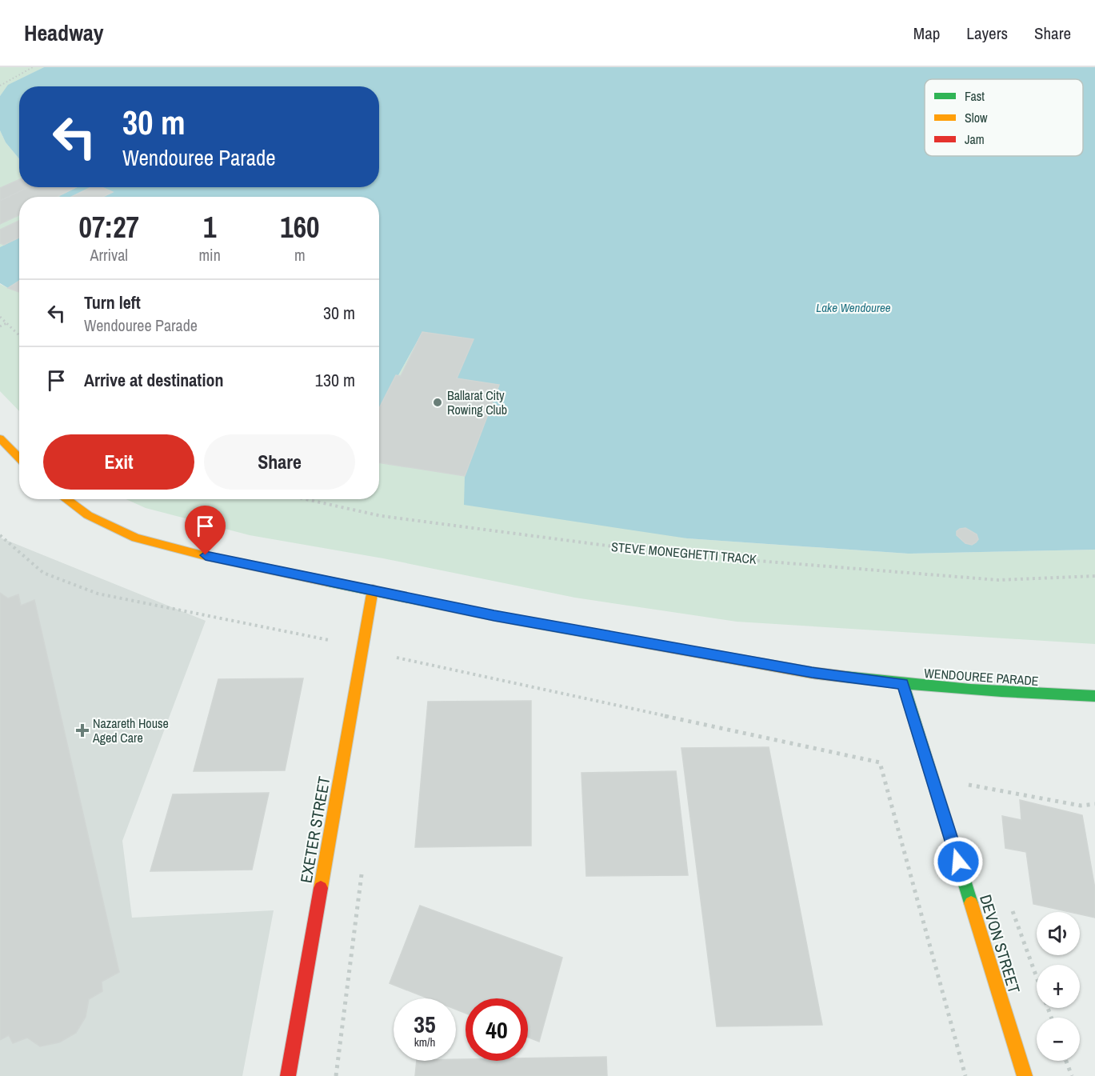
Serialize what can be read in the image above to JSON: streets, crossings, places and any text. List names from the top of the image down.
{
  "streets": {
    "street": ["WENDOUREE PARADE", "EXETER STREET", "DEVON STREET"],
    "path": ["STEVE MONEGHETTI TRACK"]
  },
  "crossings": [
    ["WENDOUREE PARADE", "EXETER STREET"],
    ["WENDOUREE PARADE", "DEVON STREET"]
  ],
  "water": ["Lake Wendouree"],
  "places": {
    "other": ["Ballarat City Rowing Club"],
    "health": ["Nazareth House Aged Care"]
  },
  "legend": ["Fast", "Slow", "Jam"],
  "page": {
    "header": "Headway",
    "nav": ["Map", "Layers", "Share"],
    "turn": ["30 m", "Wendouree Parade"],
    "eta": [
      "07:27",
      "Arrival",
      "1",
      "min",
      "160",
      "m"
    ],
    "list": [
      {
        "name": "Turn left",
        "note": "Wendouree Parade",
        "value": "30 m"
      },
      {
        "name": "Arrive at destination",
        "value": "130 m"
      }
    ],
    "buttons": ["Exit", "Share"],
    "map_buttons": ["+", "−"],
    "speed": "35 km/h",
    "limit": "40"
  }
}
